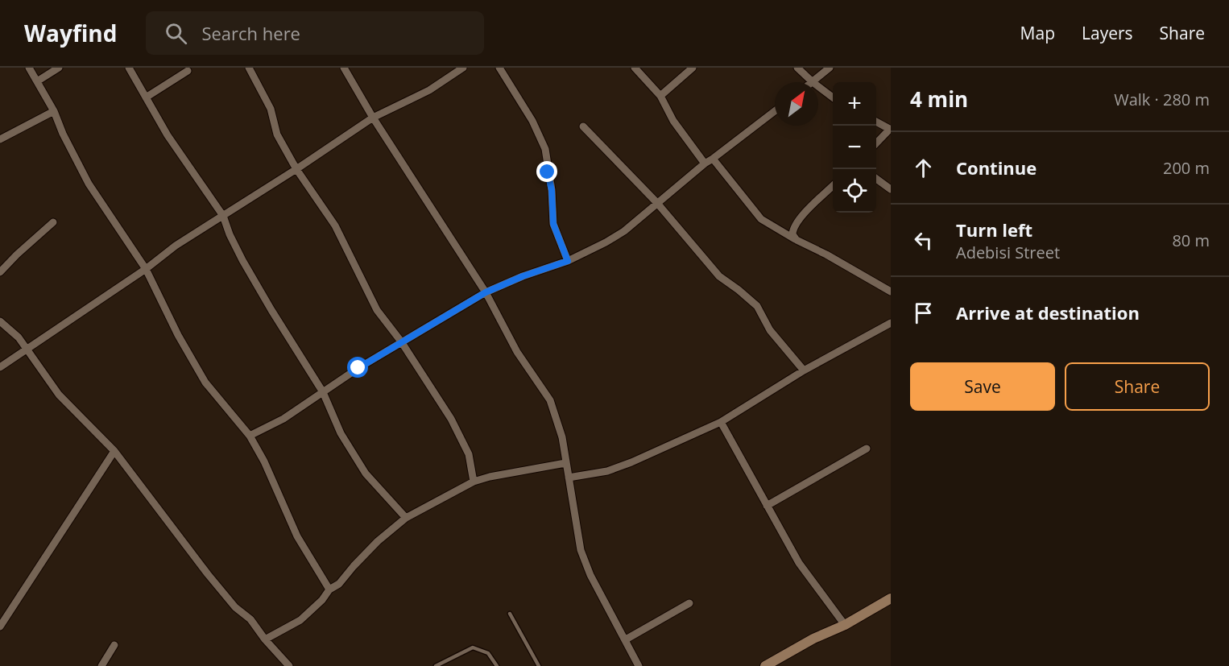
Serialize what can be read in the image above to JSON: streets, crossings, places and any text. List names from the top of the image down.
{
  "north": "top right",
  "page": {
    "header": "Wayfind",
    "search": "Search here",
    "nav": ["Map", "Layers", "Share"],
    "heading": ["4 min", "Walk · 280 m"],
    "map_buttons": ["+", "−"],
    "list": [
      ["Continue", "200 m"],
      ["Turn left", "Adebisi Street", "80 m"],
      "Arrive at destination"
    ],
    "buttons": ["Save", "Share"]
  }
}
